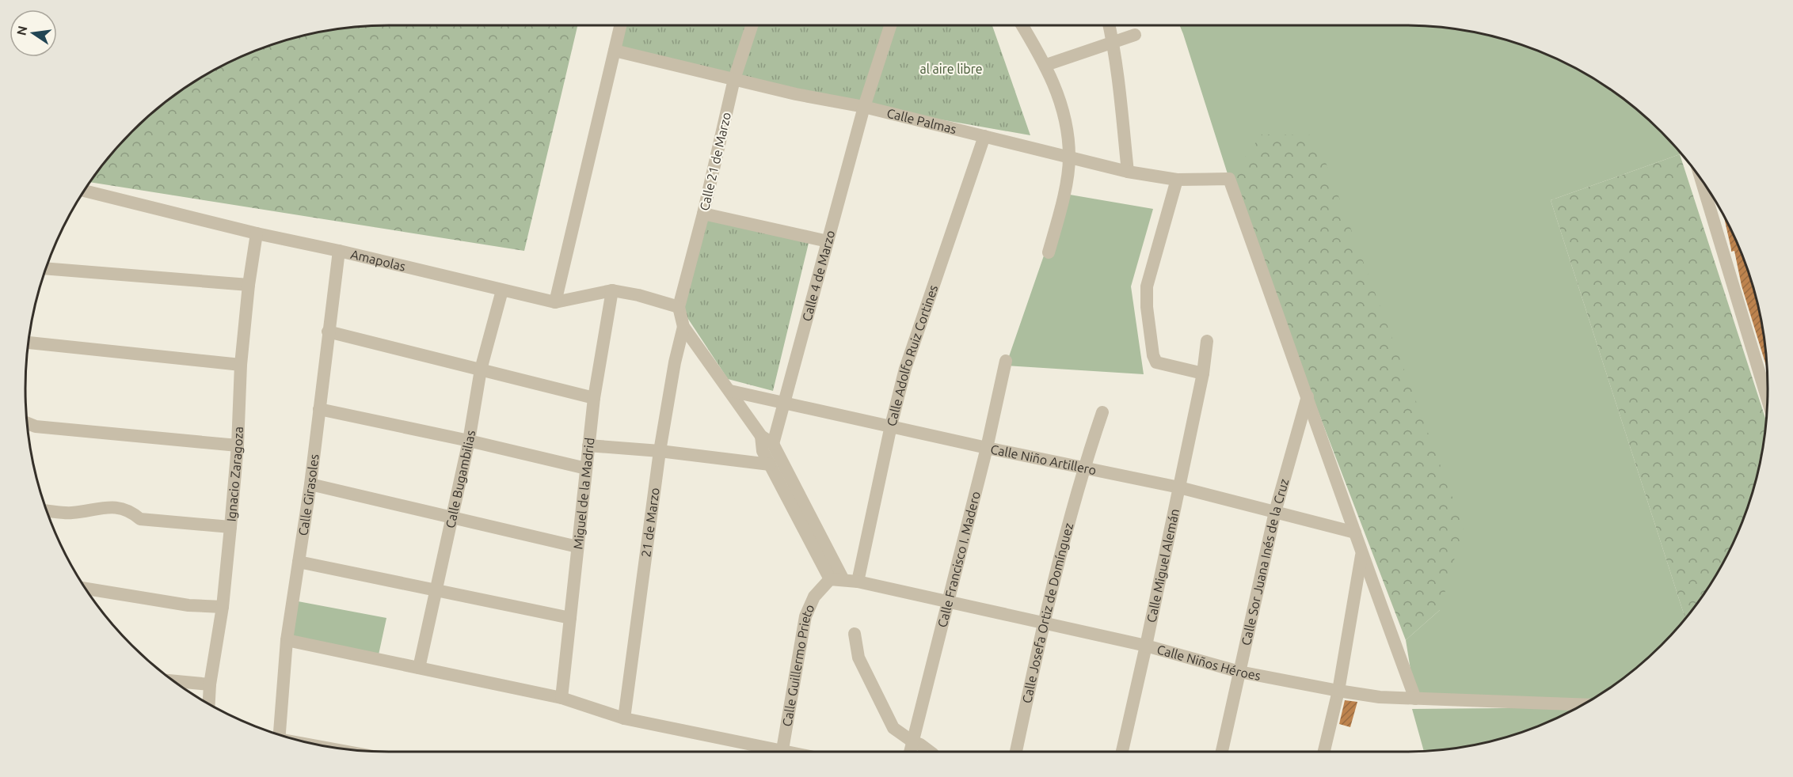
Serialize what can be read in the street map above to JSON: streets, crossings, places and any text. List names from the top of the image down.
{
  "streets": {
    "street": [
      "Calle Palmas",
      "Calle 21 de Marzo",
      "Amapolas",
      "Calle 4 de Marzo",
      "Calle Adolfo Ruiz Cortines",
      "Calle Niño Artillero",
      "Ignacio Zaragoza",
      "Calle Bugambilias",
      "Miguel de la Madrid",
      "Calle Girasoles",
      "21 de Marzo",
      "Calle Francisco I. Madero",
      "Calle Sor Juana Inés de la Cruz",
      "Calle Miguel Alemán",
      "Calle Josefa Ortiz de Domínguez",
      "Calle Niños Héroes",
      "Calle Guillermo Prieto"
    ]
  },
  "crossings": [
    ["Calle Palmas", "Calle 21 de Marzo"],
    ["Calle Palmas", "Calle 4 de Marzo"],
    ["Calle Palmas", "Calle Adolfo Ruiz Cortines"],
    ["Calle Palmas", "Calle Sor Juana Inés de la Cruz"],
    ["Calle 21 de Marzo", "Amapolas"],
    ["Amapolas", "Ignacio Zaragoza"],
    ["Amapolas", "Calle Bugambilias"],
    ["Amapolas", "Miguel de la Madrid"],
    ["Amapolas", "Calle Girasoles"],
    ["Calle 4 de Marzo", "Calle Niño Artillero"],
    ["Calle Adolfo Ruiz Cortines", "Calle Niño Artillero"],
    ["Calle Adolfo Ruiz Cortines", "Calle Niños Héroes"],
    ["Calle Niño Artillero", "Calle Francisco I. Madero"],
    ["Calle Niño Artillero", "Calle Sor Juana Inés de la Cruz"],
    ["Calle Niño Artillero", "Calle Miguel Alemán"],
    ["Calle Niño Artillero", "Calle Josefa Ortiz de Domínguez"],
    ["Calle Francisco I. Madero", "Calle Niños Héroes"],
    ["Calle Sor Juana Inés de la Cruz", "Calle Niños Héroes"],
    ["Calle Miguel Alemán", "Calle Niños Héroes"],
    ["Calle Josefa Ortiz de Domínguez", "Calle Niños Héroes"],
    ["Calle Niños Héroes", "Calle Guillermo Prieto"]
  ],
  "parks": ["al aire libre"],
  "north": "left"
}
